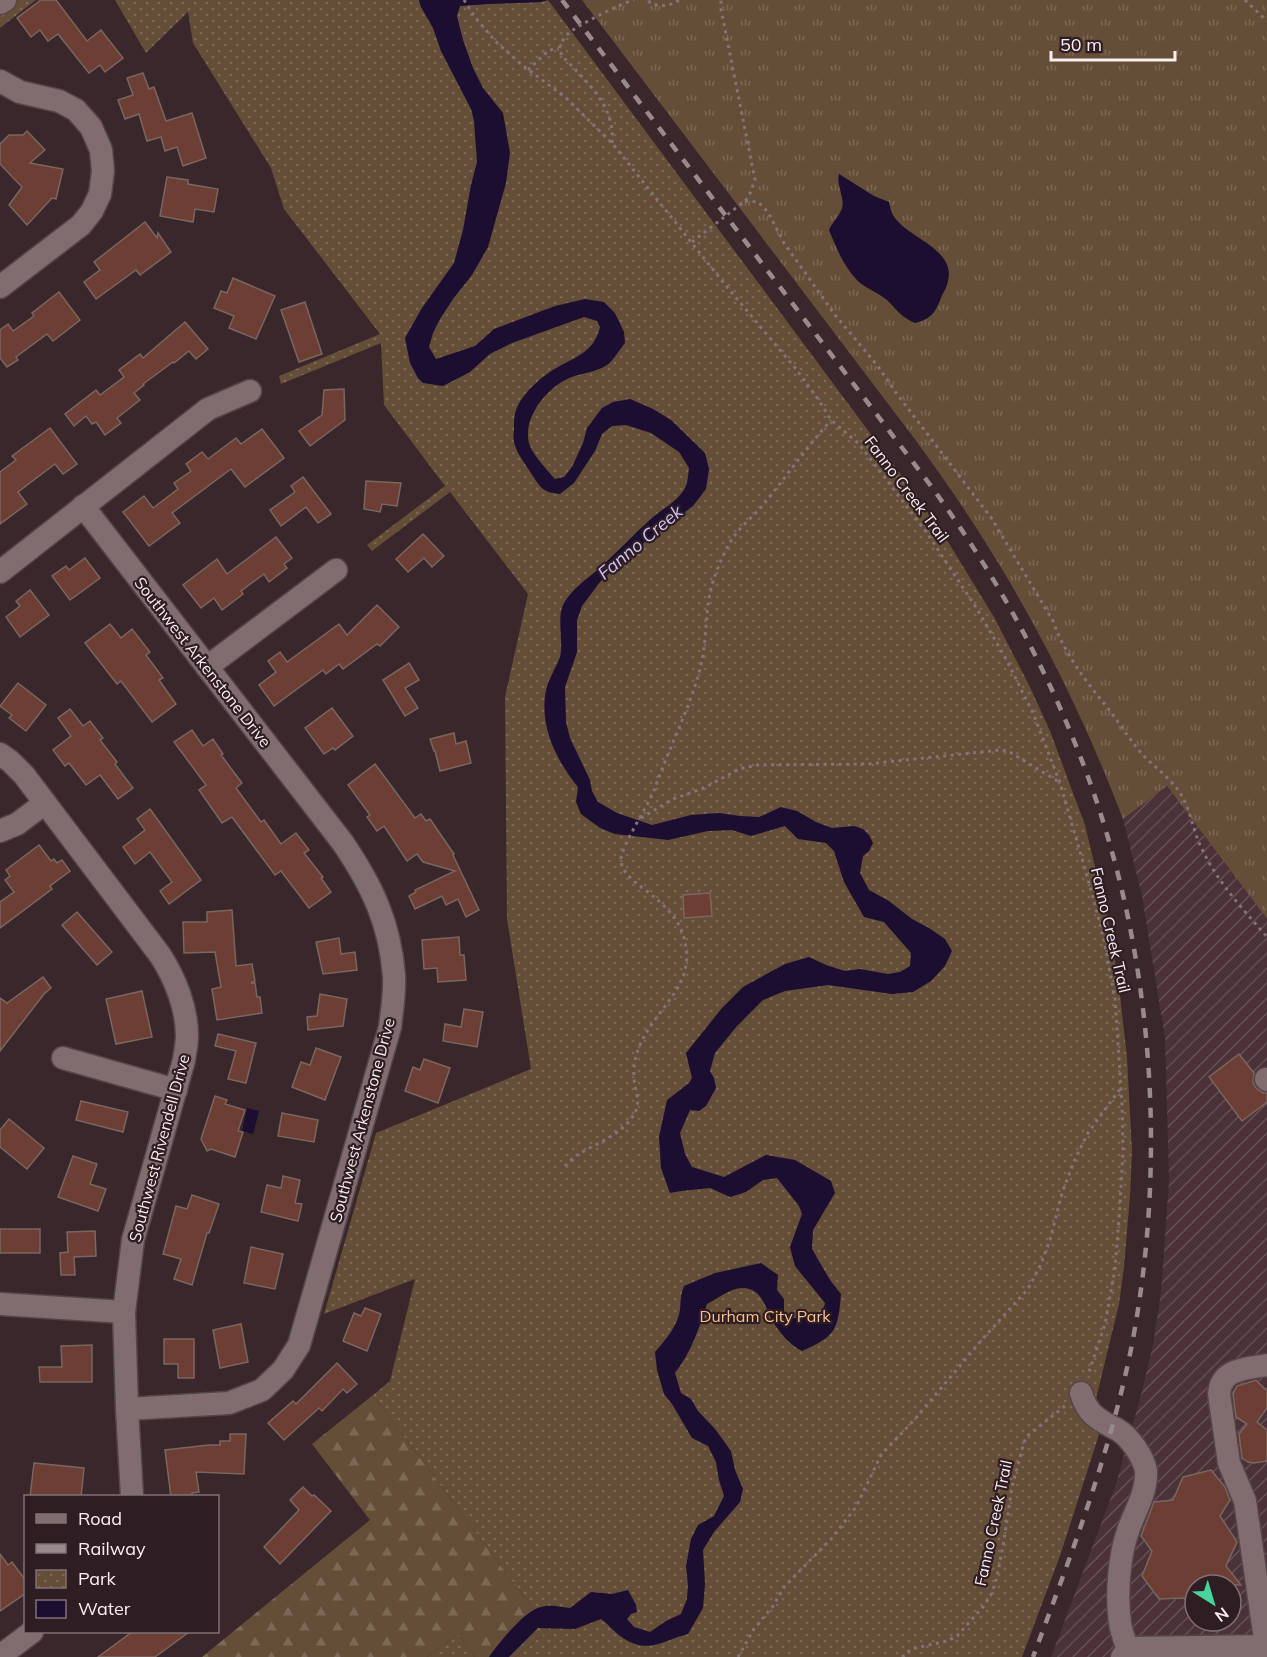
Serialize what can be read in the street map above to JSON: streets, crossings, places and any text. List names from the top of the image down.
{
  "streets": {
    "street": ["Southwest Arkenstone Drive", "Southwest Rivendell Drive"],
    "path": ["Fanno Creek Trail"]
  },
  "crossings": [
    ["Southwest Arkenstone Drive", "Southwest Rivendell Drive"]
  ],
  "water": ["Fanno Creek"],
  "parks": ["Durham City Park"],
  "legend": [
    "Road",
    "Railway",
    "Park",
    "Water"
  ],
  "scale_bar": "50 m",
  "north": "bottom right"
}
